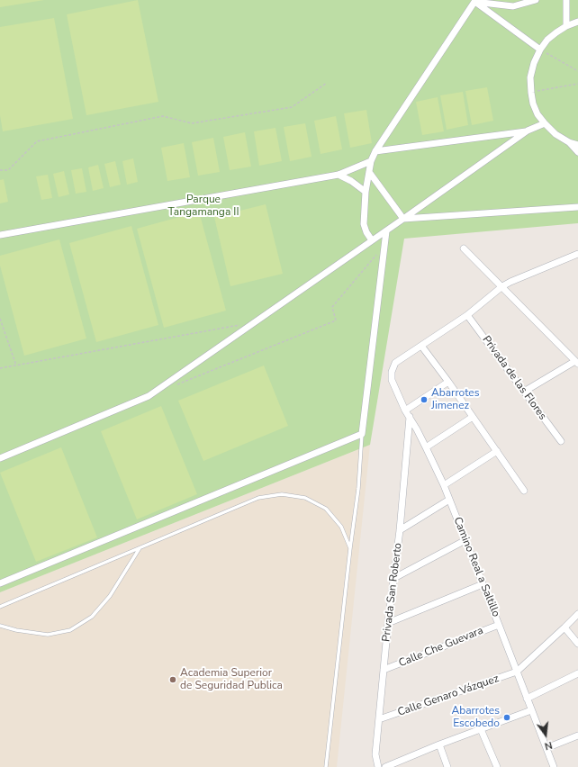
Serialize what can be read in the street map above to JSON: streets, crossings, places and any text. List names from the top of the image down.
{
  "streets": {
    "street": [
      "Privada de las Flores",
      "Camino Real a Saltillo",
      "Privada San Roberto",
      "Calle Che Guevara",
      "Calle Genaro Vázquez"
    ]
  },
  "crossings": [
    ["Camino Real a Saltillo", "Privada San Roberto"],
    ["Camino Real a Saltillo", "Calle Che Guevara"],
    ["Camino Real a Saltillo", "Calle Genaro Vázquez"],
    ["Privada San Roberto", "Calle Che Guevara"],
    ["Privada San Roberto", "Calle Genaro Vázquez"]
  ],
  "parks": ["Parque Tangamanga II"],
  "places": ["Abarrotes Jimenez", "Academia Superior de Seguridad Publica", "Abarrotes Escobedo"],
  "north": "bottom"
}
